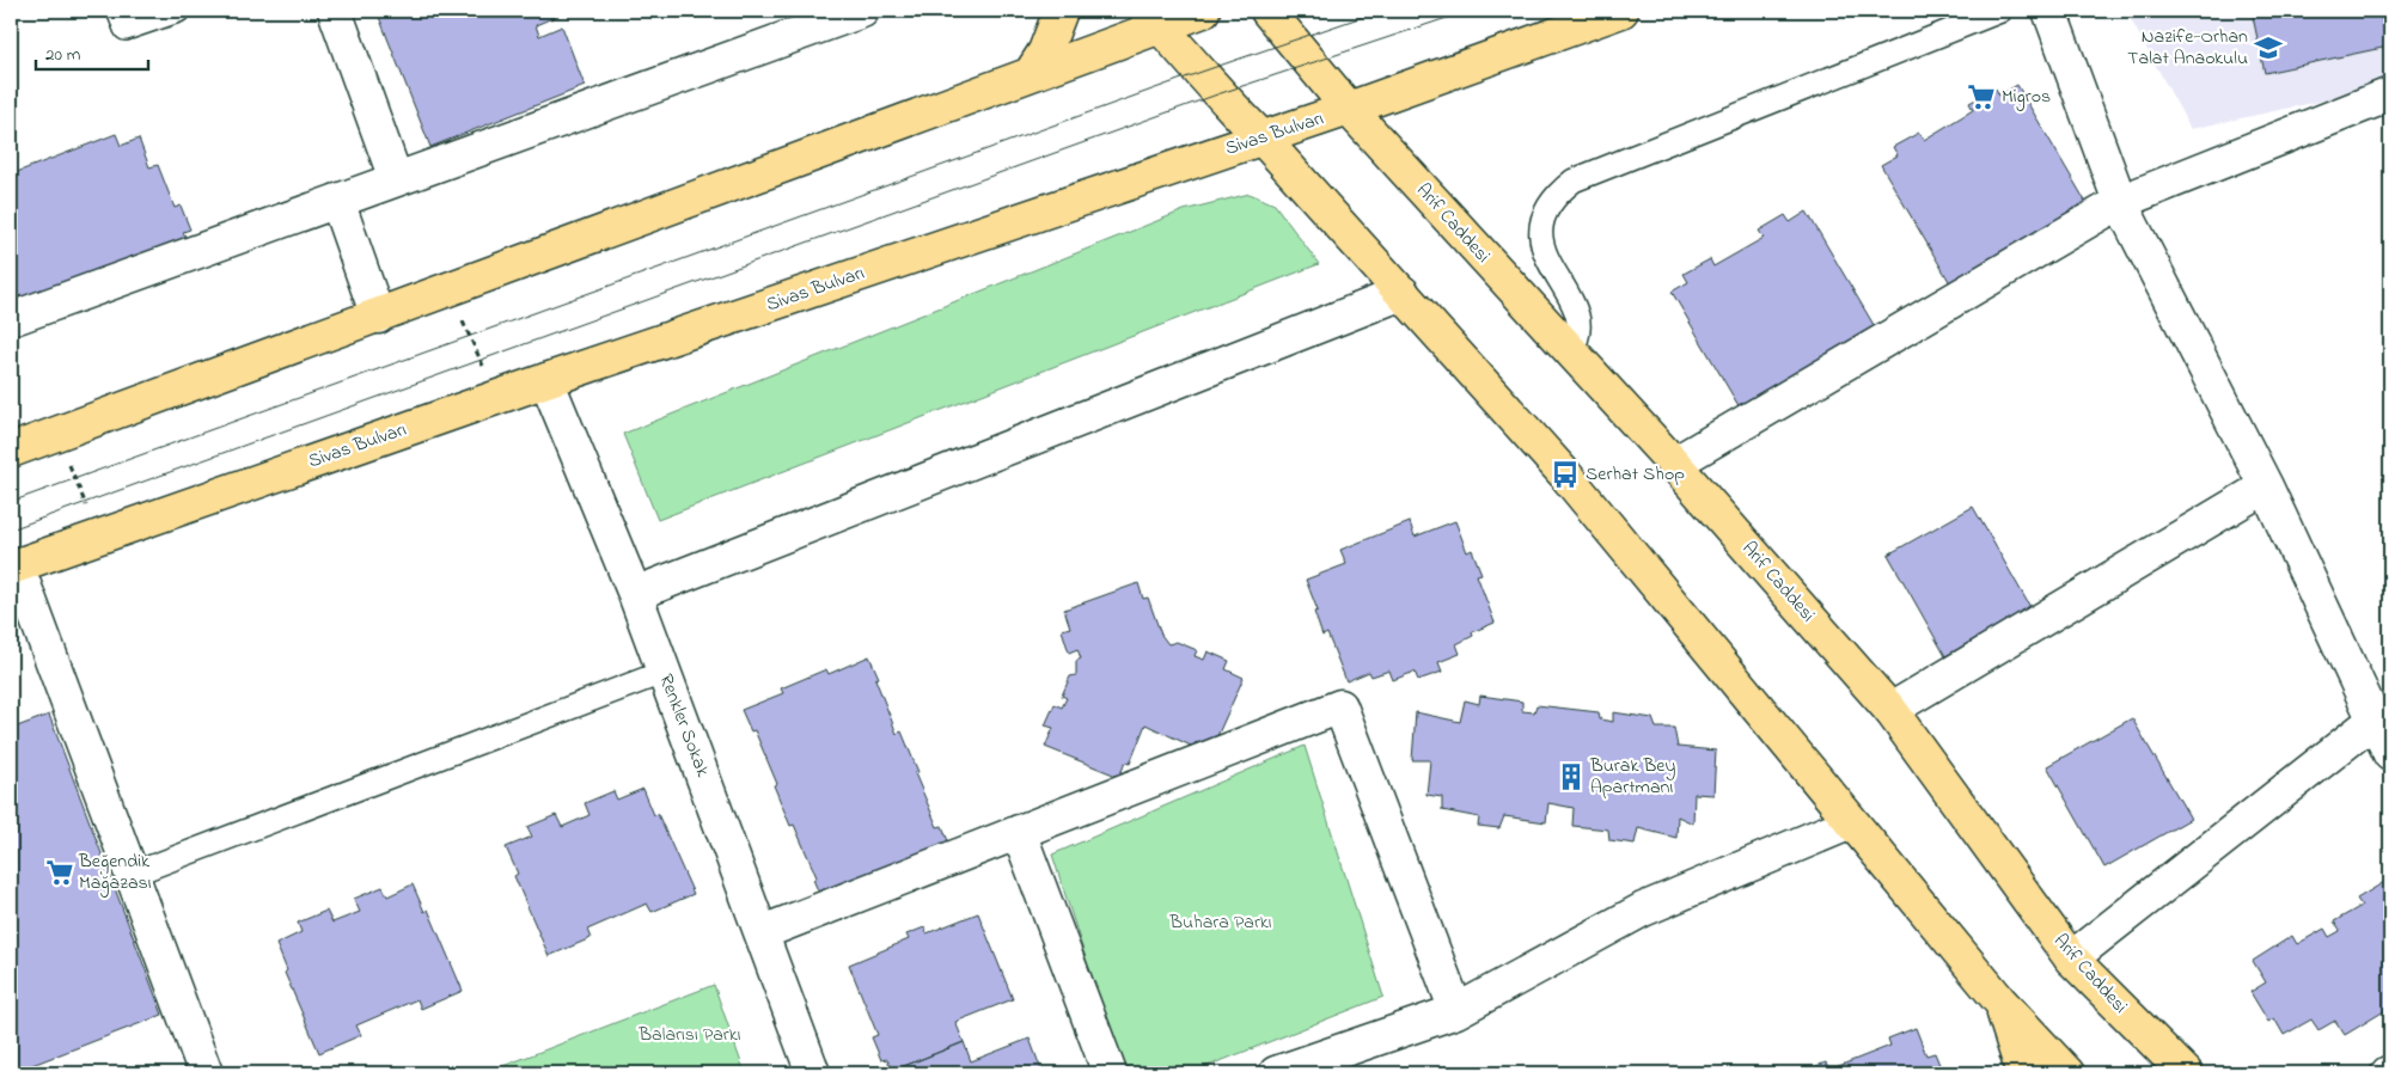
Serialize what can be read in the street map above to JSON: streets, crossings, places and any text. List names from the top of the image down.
{
  "streets": {
    "main road": ["Sivas Bulvarı", "Arif Caddesi"],
    "street": ["Renkler Sokak"]
  },
  "crossings": [
    ["Sivas Bulvarı", "Arif Caddesi"],
    ["Sivas Bulvarı", "Renkler Sokak"]
  ],
  "parks": ["Buhara Parkı", "Balarısı Parkı"],
  "places": {
    "school or university": ["Nazife-Orhan Talat Anaokulu"],
    "supermarket": ["Migros", "Beğendik Mağazası"],
    "bus stop": ["Serhat Shop"],
    "building": ["Burak Bey Apartmanı"]
  },
  "scale_bar": "20 m"
}
